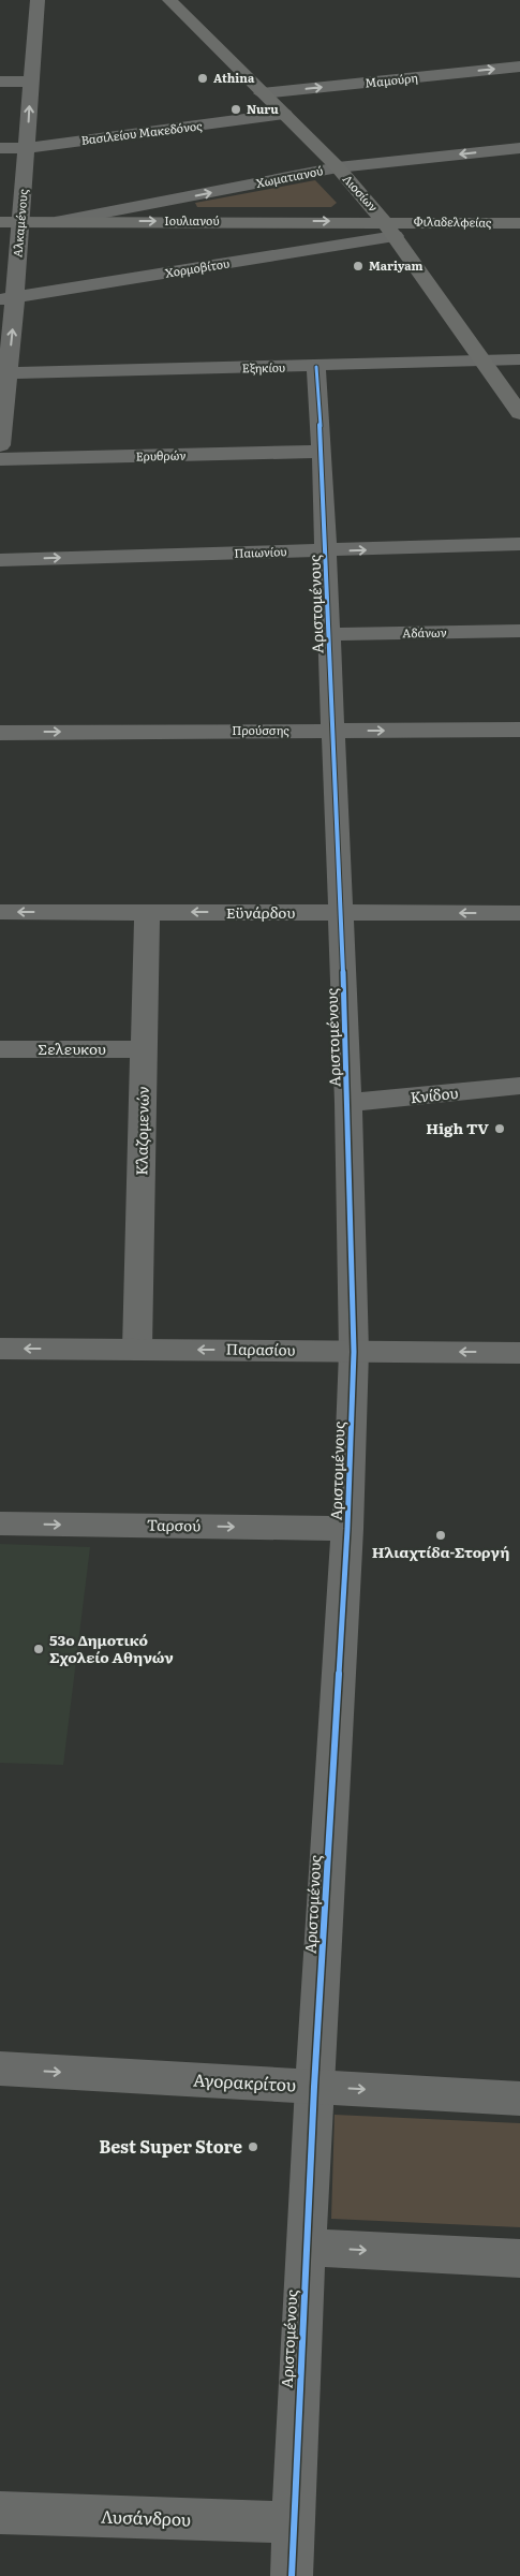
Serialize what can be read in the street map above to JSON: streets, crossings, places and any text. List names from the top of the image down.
{
  "streets": {
    "main road": ["Λιοσίων", "Ιουλιανού", "Φιλαδελφείας"],
    "street": [
      "Μαμούρη",
      "Βασιλείου Μακεδόνος",
      "Χωματιανού",
      "Αλκαμένους",
      "Χορμοβίτου",
      "Εξηκίου",
      "Ερυθρών",
      "Παιωνίου",
      "Αριστομένους",
      "Αδάνων",
      "Προύσσης",
      "Εϋνάρδου",
      "Σελευκου",
      "Κνίδου",
      "Κλαζομενών",
      "Παρασίου",
      "Ταρσού",
      "Αγορακρίτου",
      "Λυσάνδρου"
    ]
  },
  "crossings": [
    ["Μαμούρη", "Λιοσίων"],
    ["Βασιλείου Μακεδόνος", "Λιοσίων"],
    ["Βασιλείου Μακεδόνος", "Αλκαμένους"],
    ["Χωματιανού", "Λιοσίων"],
    ["Χωματιανού", "Ιουλιανού"],
    ["Λιοσίων", "Ιουλιανού"],
    ["Λιοσίων", "Φιλαδελφείας"],
    ["Λιοσίων", "Χορμοβίτου"],
    ["Λιοσίων", "Εξηκίου"],
    ["Ιουλιανού", "Φιλαδελφείας"],
    ["Ιουλιανού", "Αλκαμένους"],
    ["Ιουλιανού", "Χορμοβίτου"],
    ["Φιλαδελφείας", "Χορμοβίτου"],
    ["Αλκαμένους", "Χορμοβίτου"],
    ["Αλκαμένους", "Εξηκίου"],
    ["Εξηκίου", "Αριστομένους"],
    ["Ερυθρών", "Αριστομένους"],
    ["Παιωνίου", "Αριστομένους"],
    ["Αριστομένους", "Αδάνων"],
    ["Αριστομένους", "Προύσσης"],
    ["Αριστομένους", "Εϋνάρδου"],
    ["Αριστομένους", "Κνίδου"],
    ["Αριστομένους", "Παρασίου"],
    ["Αριστομένους", "Ταρσού"],
    ["Αριστομένους", "Αγορακρίτου"],
    ["Αριστομένους", "Λυσάνδρου"],
    ["Εϋνάρδου", "Κλαζομενών"],
    ["Σελευκου", "Κλαζομενών"],
    ["Κλαζομενών", "Παρασίου"]
  ],
  "one_way": [
    "Μαμούρη",
    "Ιουλιανού",
    "Παιωνίου",
    "Προύσσης",
    "Εϋνάρδου",
    "Παρασίου",
    "Ταρσού"
  ],
  "places": [
    "Athina",
    "Nuru",
    "Mariyam",
    "High TV",
    "Ηλιαχτίδα-Στοργή",
    "53ο Δημοτικό Σχολείο Αθηνών",
    "Best Super Store"
  ]
}
